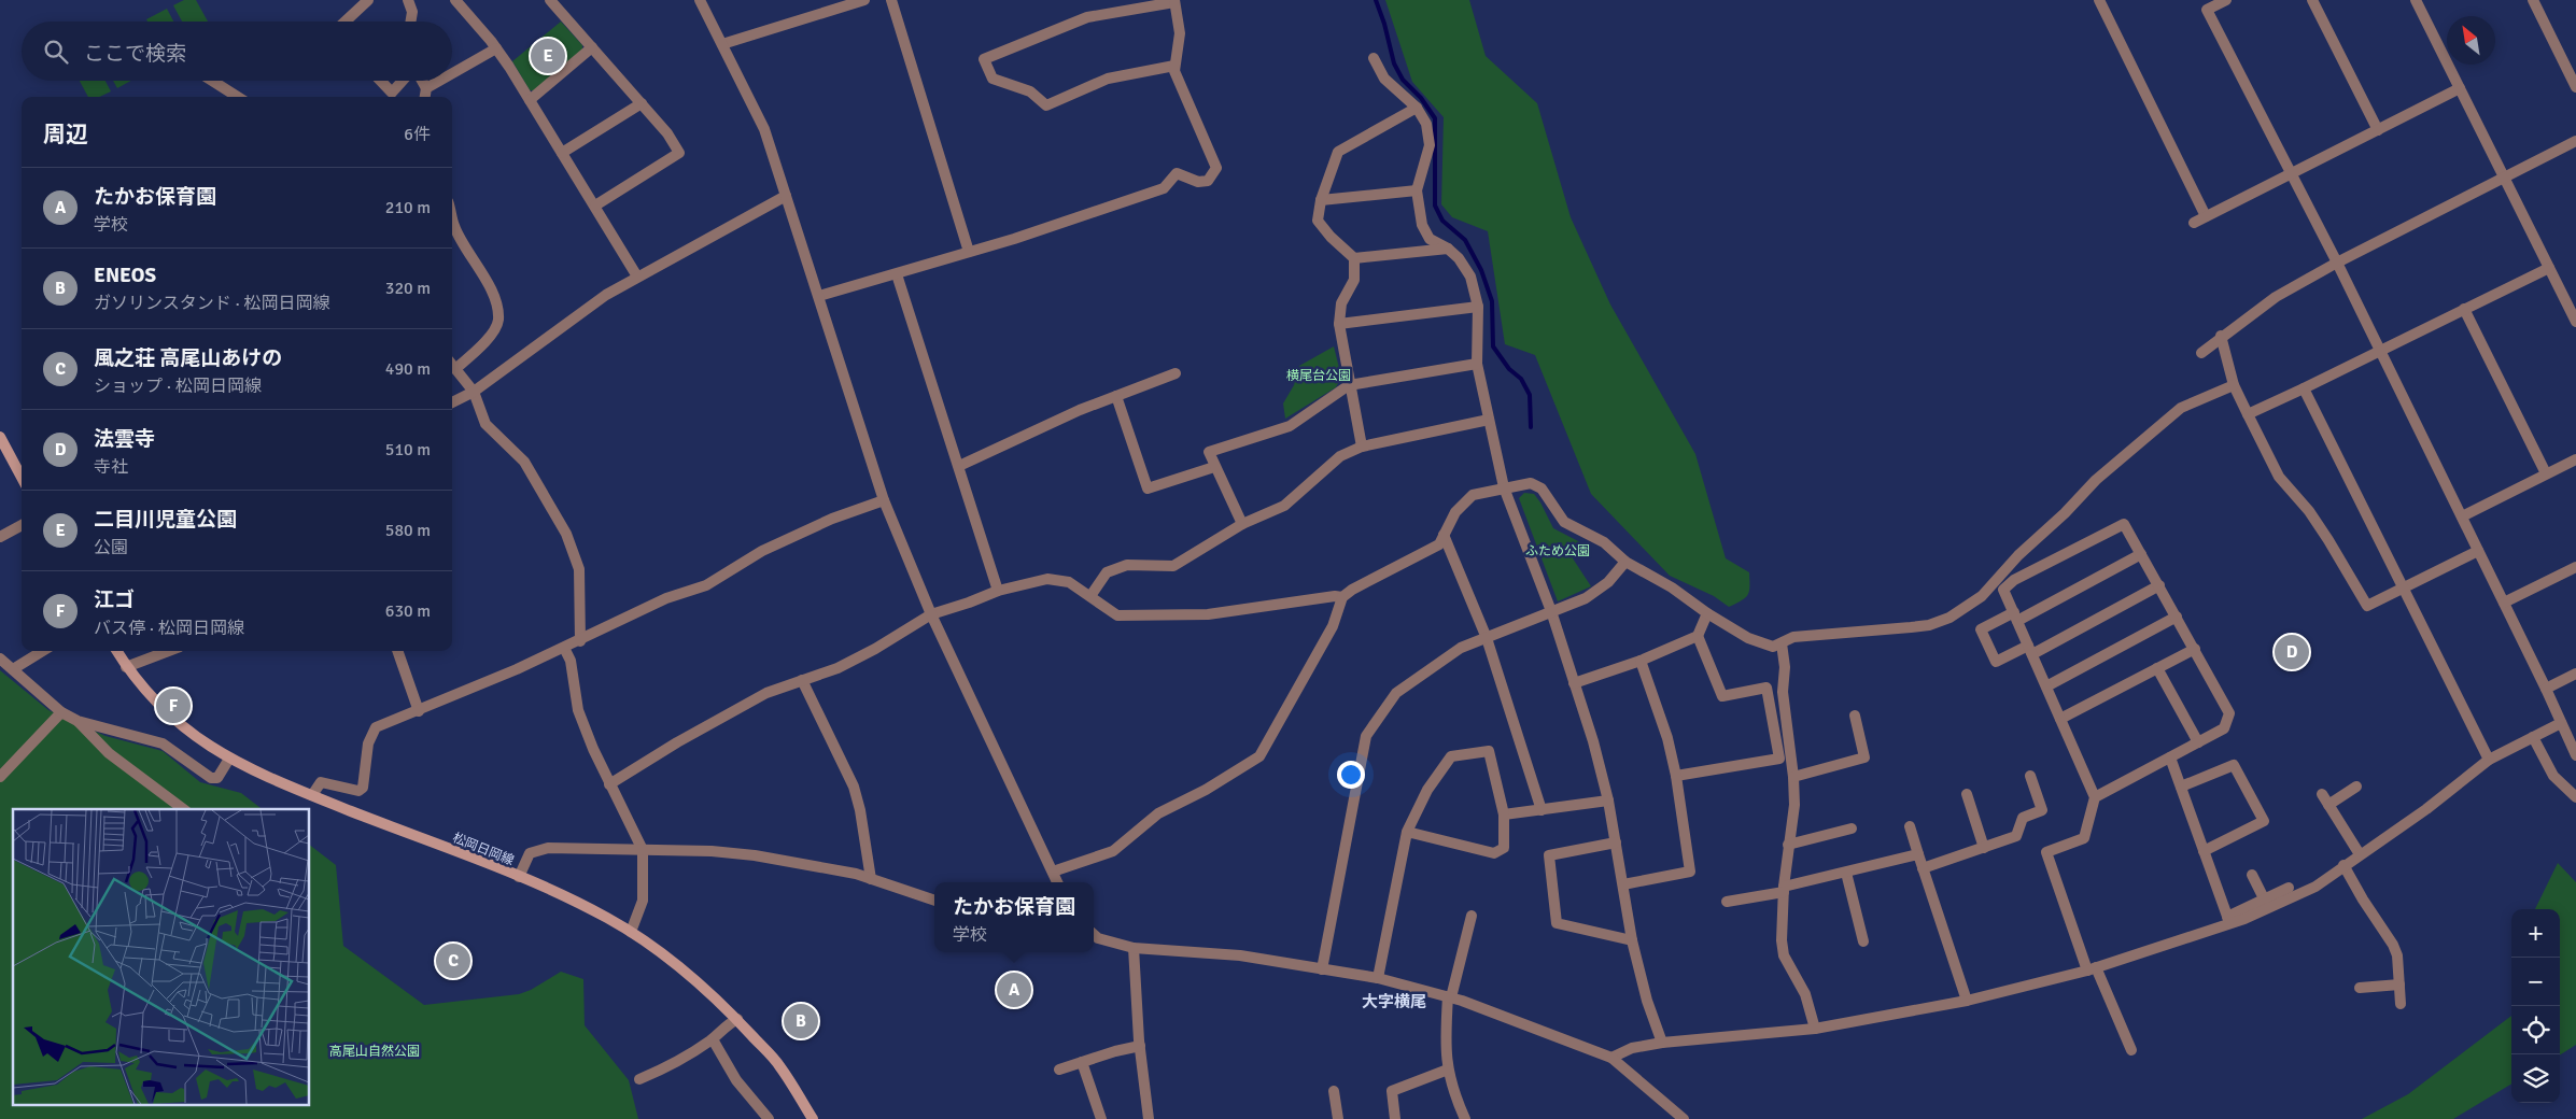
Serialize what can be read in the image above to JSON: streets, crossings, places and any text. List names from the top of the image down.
{
  "streets": {
    "main road": ["松岡日岡線"]
  },
  "districts": ["大字横尾"],
  "parks": ["横尾台公園", "ふため公園", "高尾山自然公園"],
  "north": "top left",
  "page": {
    "search": "ここで検索",
    "pins": [
      "E",
      "D",
      "F",
      "C",
      "A",
      "B"
    ],
    "heading": ["周辺", "6件"],
    "list": [
      {
        "mark": "A",
        "name": "たかお保育園",
        "note": "学校",
        "value": "210 m"
      },
      {
        "mark": "B",
        "name": "ENEOS",
        "note": "ガソリンスタンド · 松岡日岡線",
        "value": "320 m"
      },
      {
        "mark": "C",
        "name": "風之荘 高尾山あけの",
        "note": "ショップ · 松岡日岡線",
        "value": "490 m"
      },
      {
        "mark": "D",
        "name": "法雲寺",
        "note": "寺社",
        "value": "510 m"
      },
      {
        "mark": "E",
        "name": "二目川児童公園",
        "note": "公園",
        "value": "580 m"
      },
      {
        "mark": "F",
        "name": "江ゴ",
        "note": "バス停 · 松岡日岡線",
        "value": "630 m"
      }
    ],
    "popup": ["たかお保育園", "学校"],
    "map_buttons": ["+", "−"]
  }
}
